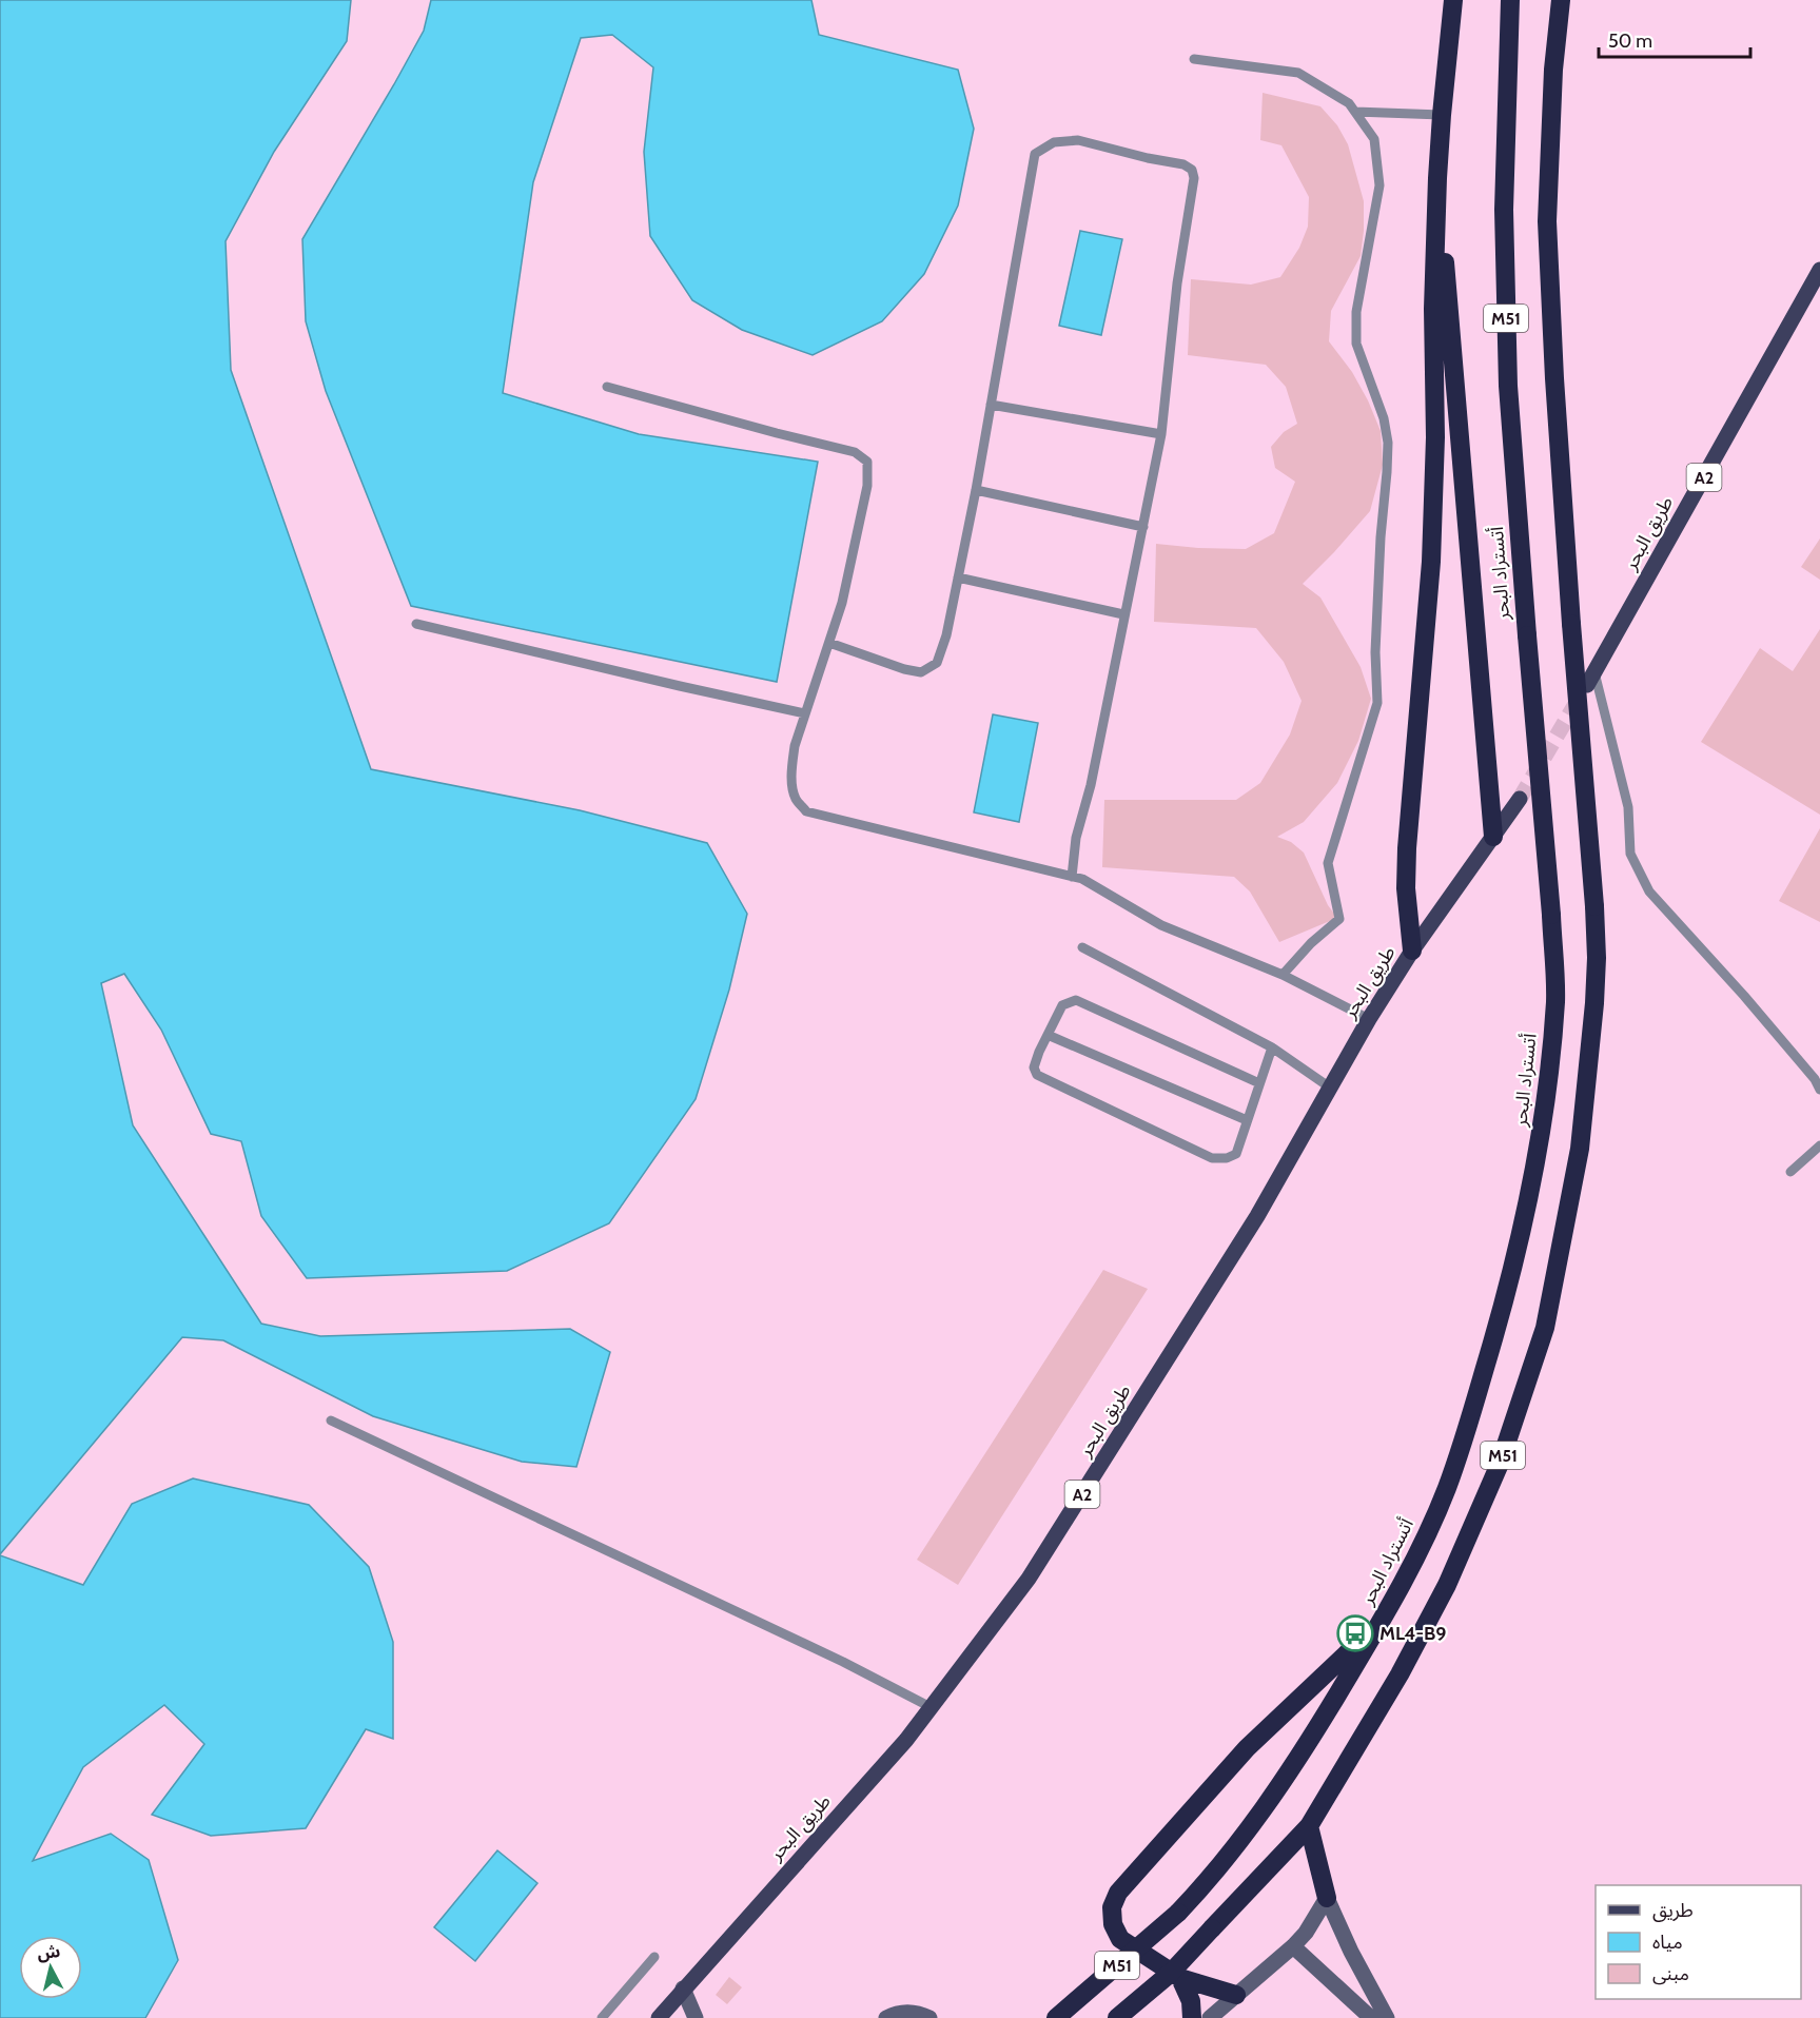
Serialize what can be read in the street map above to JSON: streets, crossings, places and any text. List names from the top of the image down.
{
  "streets": {
    "highway": ["M51", "أتستراد البحر"],
    "main road": ["A2", "طريق البحر"]
  },
  "places": {
    "bus stop": ["ML4-B9"]
  },
  "legend": ["طريق", "مياه", "مبنى"],
  "scale_bar": "50 m",
  "north": "top"
}
